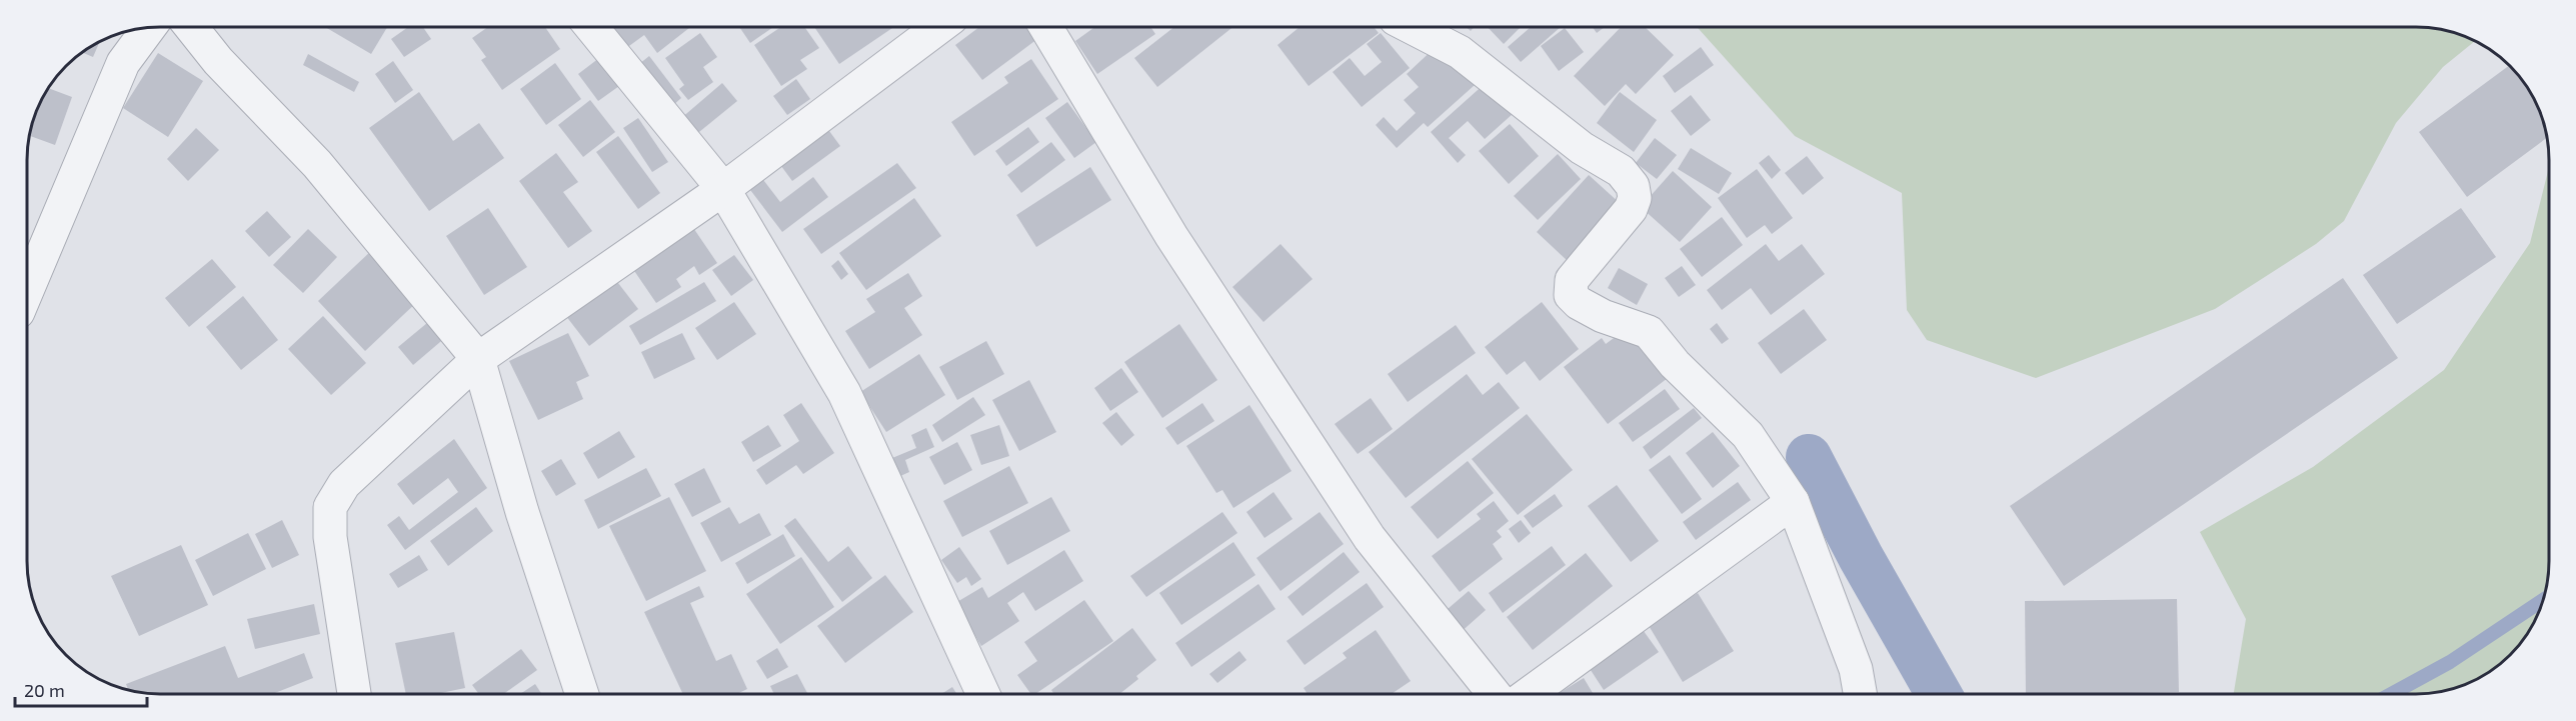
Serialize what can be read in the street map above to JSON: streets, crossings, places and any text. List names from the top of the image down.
{
  "scale_bar": "20 m"
}
